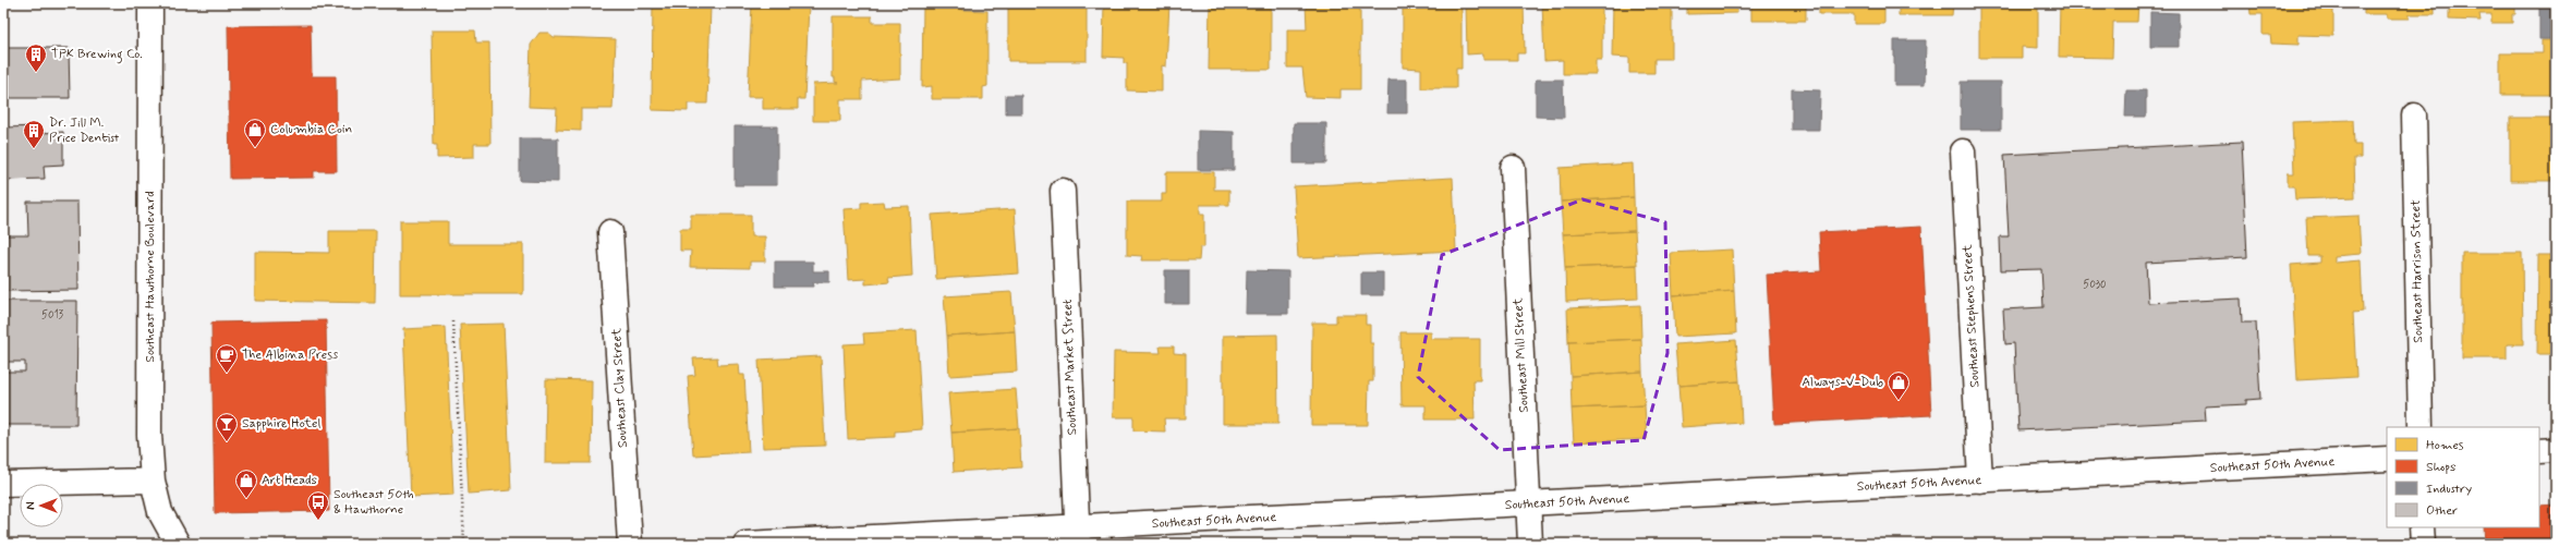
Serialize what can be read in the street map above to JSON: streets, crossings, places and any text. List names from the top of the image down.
{
  "streets": {
    "street": [
      "Southeast Harrison Street",
      "Southeast Hawthorne Boulevard",
      "Southeast Stephens Street",
      "Southeast Mill Street",
      "Southeast Market Street",
      "Southeast Clay Street",
      "Southeast 50th Avenue"
    ]
  },
  "crossings": [
    ["Southeast Stephens Street", "Southeast 50th Avenue"],
    ["Southeast Mill Street", "Southeast 50th Avenue"],
    ["Southeast Market Street", "Southeast 50th Avenue"]
  ],
  "places": {
    "building": ["TPK Brewing Co.", "Dr. Jill M. Price Dentist"],
    "shop": ["Columbia Coin", "Always-V-Dub", "Art Heads"],
    "cafe": ["The Albina Press"],
    "bar": ["Sapphire Hotel"],
    "bus stop": ["Southeast 50th & Hawthorne"]
  },
  "house_numbers": ["5030", "5013"],
  "legend": [
    "Homes",
    "Shops",
    "Industry",
    "Other"
  ],
  "north": "left"
}
